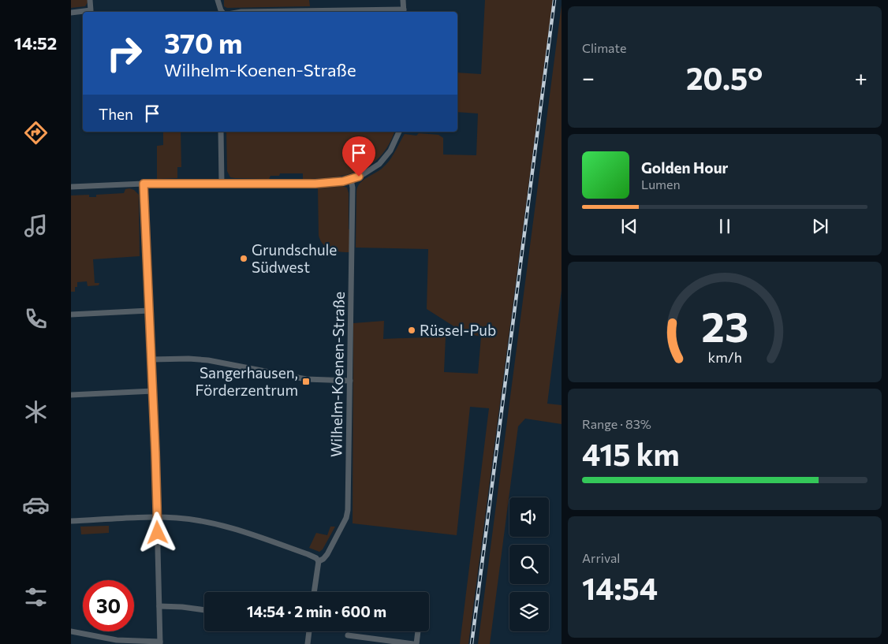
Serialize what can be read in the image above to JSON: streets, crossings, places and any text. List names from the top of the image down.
{
  "streets": {
    "street": ["Wilhelm-Koenen-Straße"]
  },
  "places": {
    "other": ["Grundschule Südwest", "Rüssel-Pub"],
    "transit": ["Sangerhausen, Förderzentrum"]
  },
  "page": {
    "tabs": "14:52",
    "tile": [
      "Climate",
      ["Range · 83%", "415 km"],
      ["Arrival", "14:54"]
    ],
    "turn": ["370 m", "Wilhelm-Koenen-Straße"],
    "heat": ["−", "20.5°", "+"],
    "then": "Then",
    "song": ["Golden Hour", "Lumen"],
    "limit": "30",
    "trip": "14:54 · 2 min · 600 m",
    "gauge": ["23", "km/h"]
  }
}
